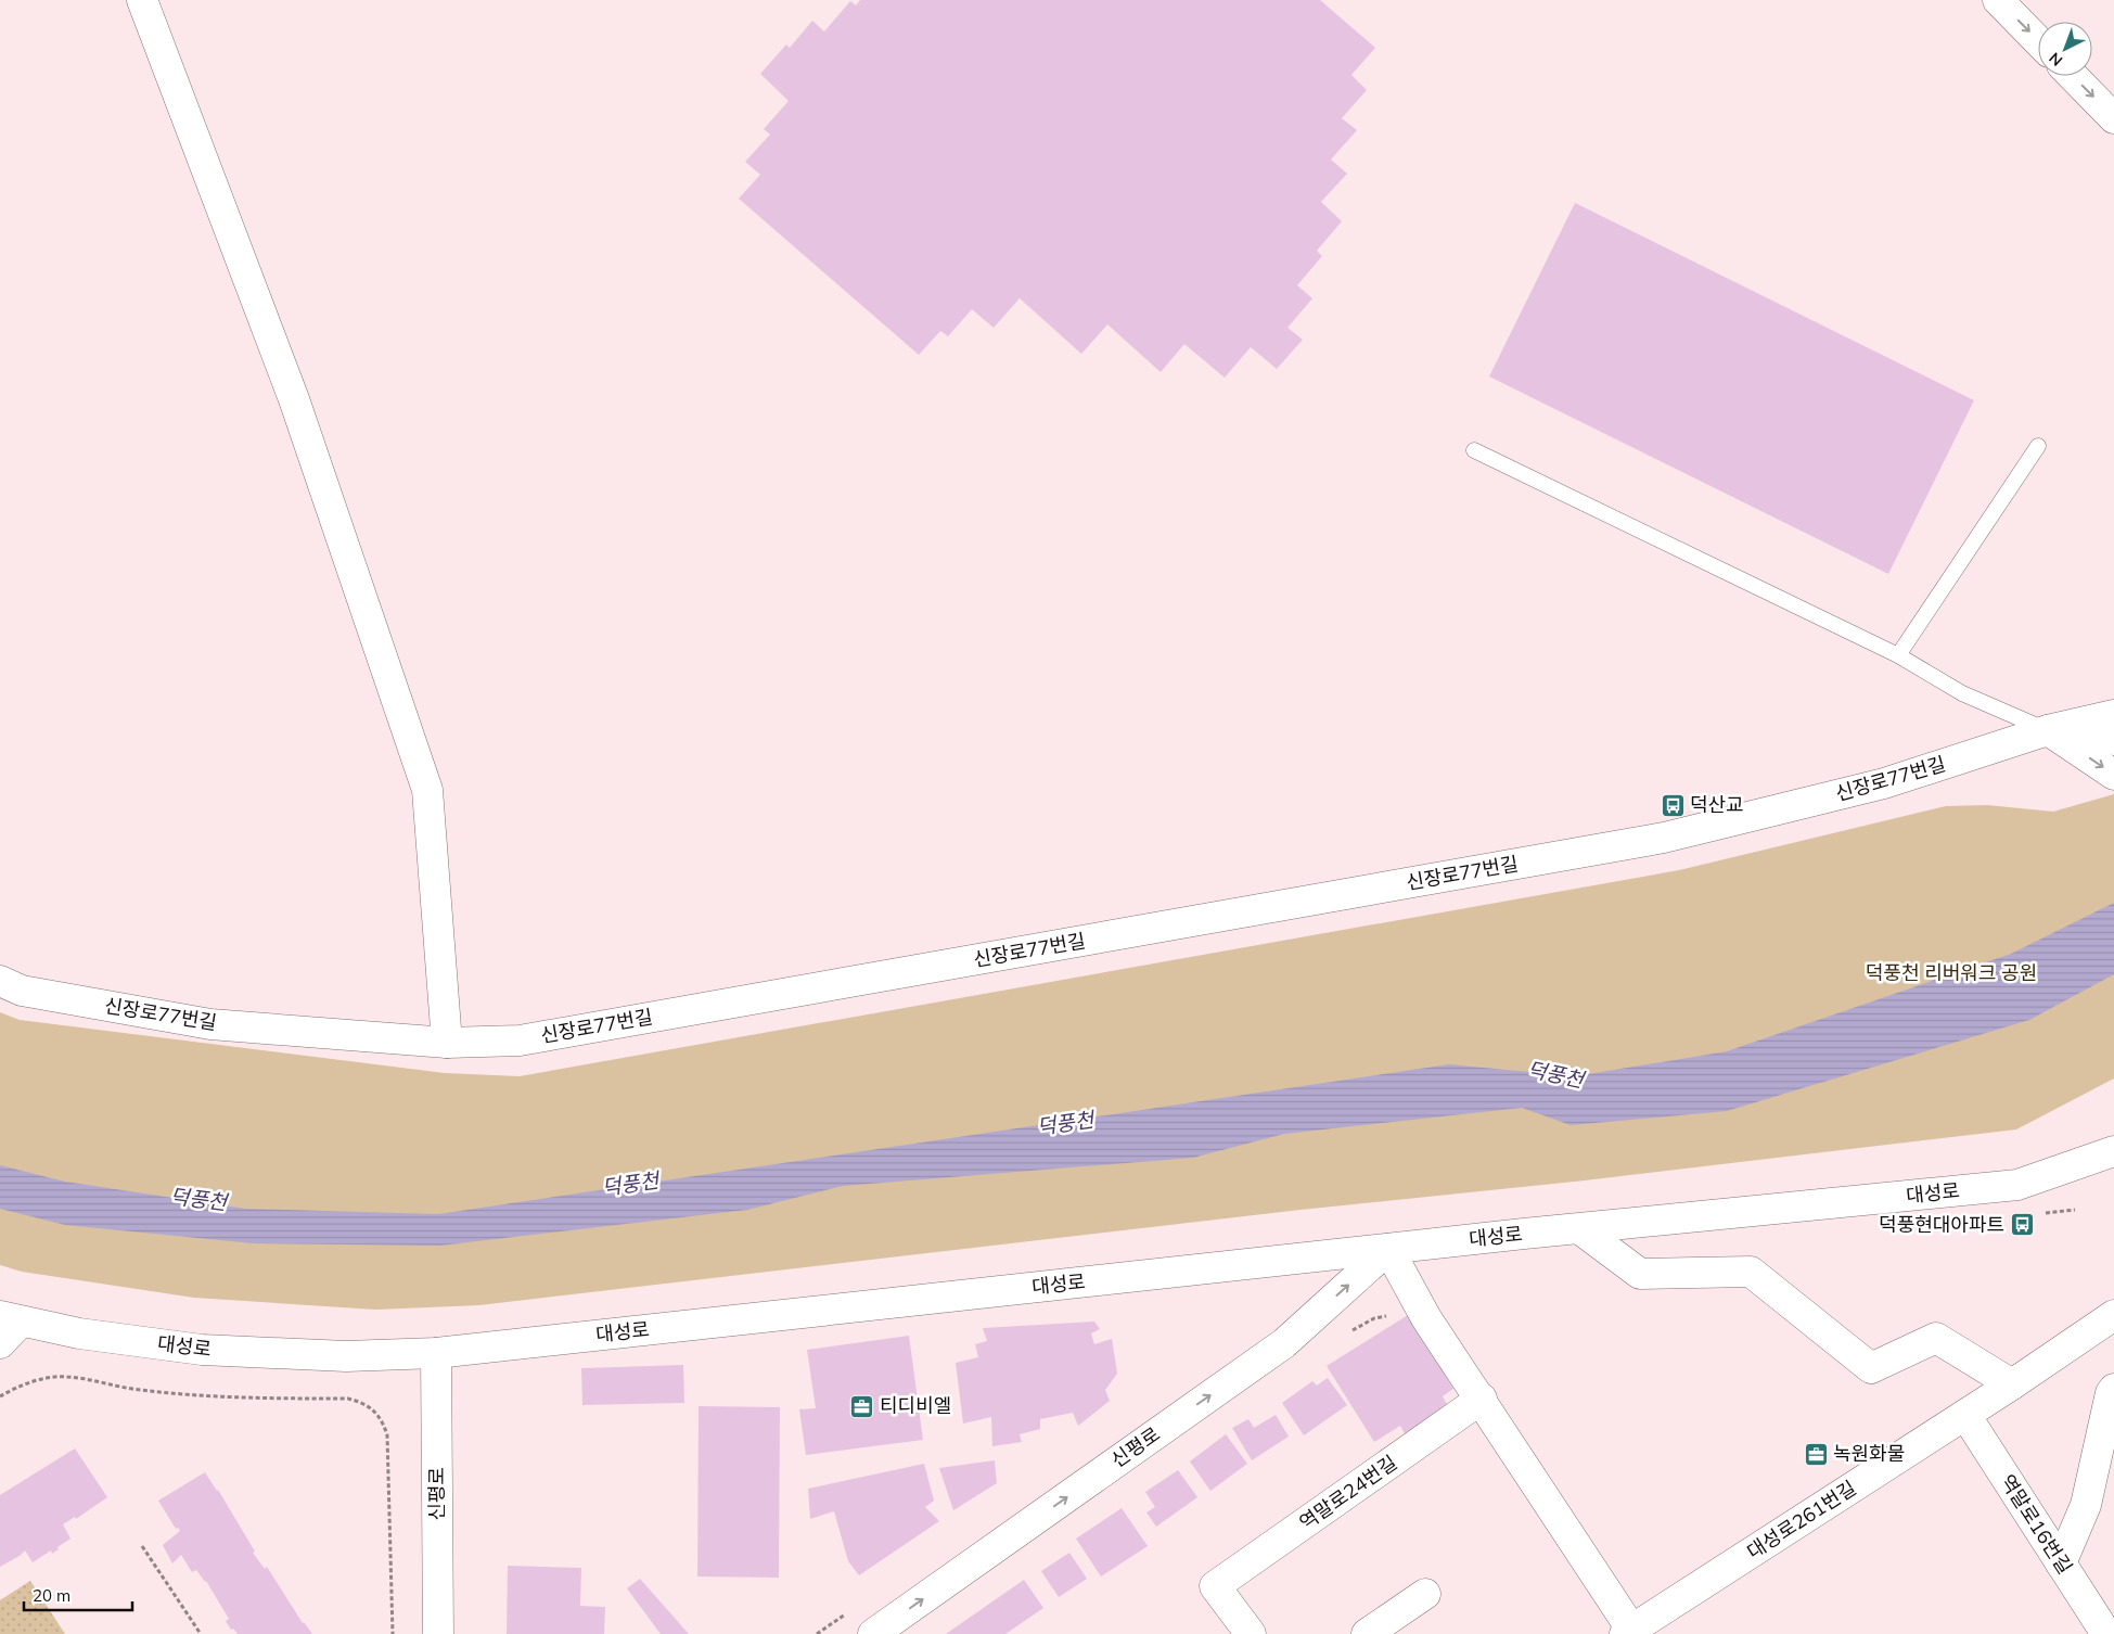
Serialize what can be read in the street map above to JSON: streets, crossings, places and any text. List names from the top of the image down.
{
  "streets": {
    "main road": [
      "신장로77번길",
      "대성로",
      "신평로",
      "역말로24번길",
      "대성로261번길",
      "역말로16번길"
    ]
  },
  "crossings": [
    ["대성로", "신평로"],
    ["대성로261번길", "역말로16번길"]
  ],
  "one_way": ["신평로"],
  "water": ["덕풍천"],
  "parks": ["덕풍천 리버워크 공원"],
  "places": {
    "bus stop": ["덕산교", "덕풍현대아파트"],
    "office": ["티디비엘", "녹원화물"]
  },
  "scale_bar": "20 m",
  "north": "bottom left"
}
